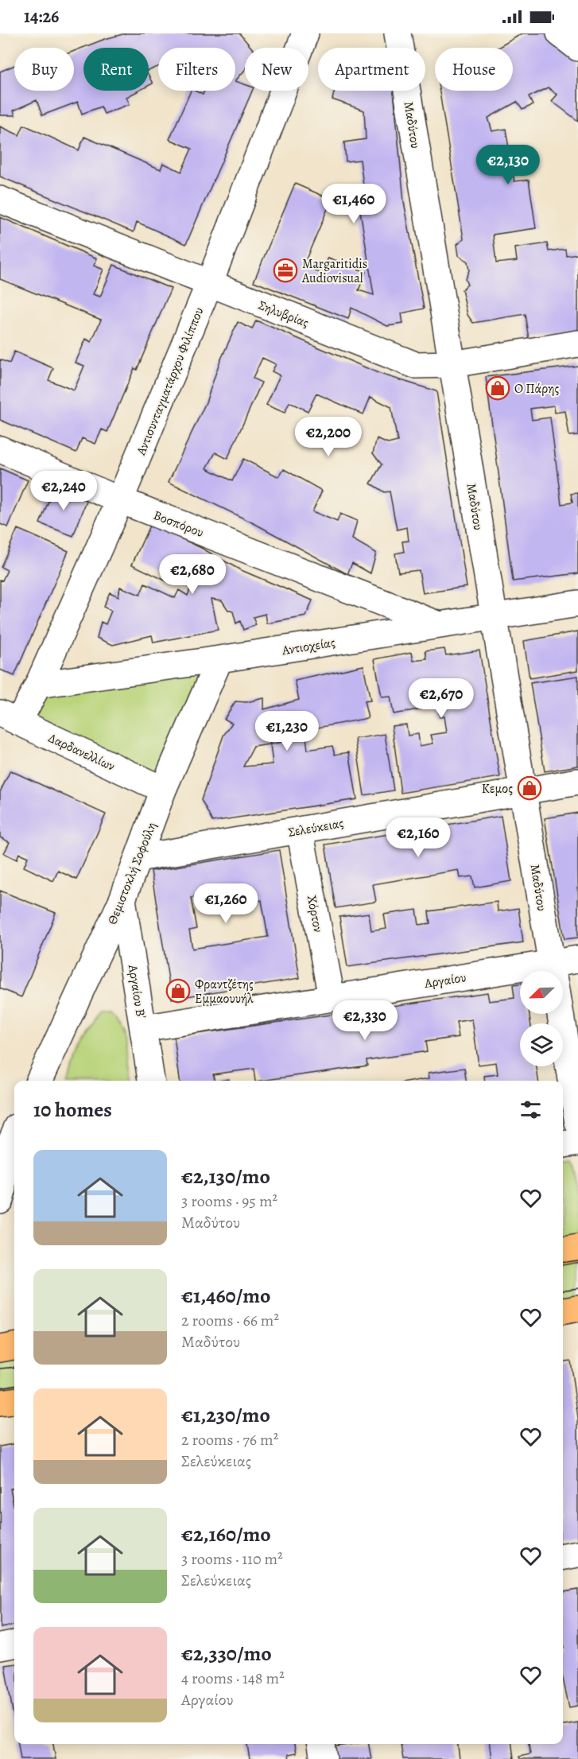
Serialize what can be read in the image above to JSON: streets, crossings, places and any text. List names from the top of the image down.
{
  "streets": {
    "street": [
      "Μαδύτου",
      "Σηλυβρίας",
      "Αντισυνταγματάρχου Φιλίππου",
      "Βοσπόρου",
      "Αντιοχείας",
      "Δαρδανελλίων",
      "Σελεύκειας",
      "Θεμιστοκλή Σοφούλη",
      "Χόρτον",
      "Αργαίου",
      "Αργαίου Β᾽"
    ]
  },
  "crossings": [
    ["Μαδύτου", "Σηλυβρίας"],
    ["Μαδύτου", "Αντιοχείας"],
    ["Μαδύτου", "Σελεύκειας"],
    ["Σηλυβρίας", "Αντισυνταγματάρχου Φιλίππου"],
    ["Αντισυνταγματάρχου Φιλίππου", "Βοσπόρου"],
    ["Αντισυνταγματάρχου Φιλίππου", "Αντιοχείας"],
    ["Αντισυνταγματάρχου Φιλίππου", "Δαρδανελλίων"],
    ["Βοσπόρου", "Αντιοχείας"],
    ["Αντιοχείας", "Θεμιστοκλή Σοφούλη"],
    ["Δαρδανελλίων", "Θεμιστοκλή Σοφούλη"],
    ["Σελεύκειας", "Θεμιστοκλή Σοφούλη"],
    ["Σελεύκειας", "Χόρτον"],
    ["Θεμιστοκλή Σοφούλη", "Αργαίου Β᾽"],
    ["Χόρτον", "Αργαίου"],
    ["Αργαίου", "Αργαίου Β᾽"]
  ],
  "places": {
    "office": ["Margaritidis Audiovisual"],
    "shop": ["Ο Πάρης", "Κεμος", "Φραντζέτης Εμμαουυήλ"]
  },
  "north": "bottom left",
  "page": {
    "status": "14:26",
    "chip": [
      "Buy",
      "Rent",
      "Filters",
      "New",
      "Apartment",
      "House"
    ],
    "price": [
      "€2,130",
      "€1,460",
      "€2,200",
      "€2,240",
      "€2,680",
      "€2,670",
      "€1,230",
      "€2,160",
      "€1,260",
      "€2,330"
    ],
    "heading": "10 homes",
    "list": [
      {
        "name": "€2,130/mo",
        "note": "3 rooms · 95 m² · Μαδύτου"
      },
      {
        "name": "€1,460/mo",
        "note": "2 rooms · 66 m² · Μαδύτου"
      },
      {
        "name": "€1,230/mo",
        "note": "2 rooms · 76 m² · Σελεύκειας"
      },
      {
        "name": "€2,160/mo",
        "note": "3 rooms · 110 m² · Σελεύκειας"
      },
      {
        "name": "€2,330/mo",
        "note": "4 rooms · 148 m² · Αργαίου"
      }
    ]
  }
}
